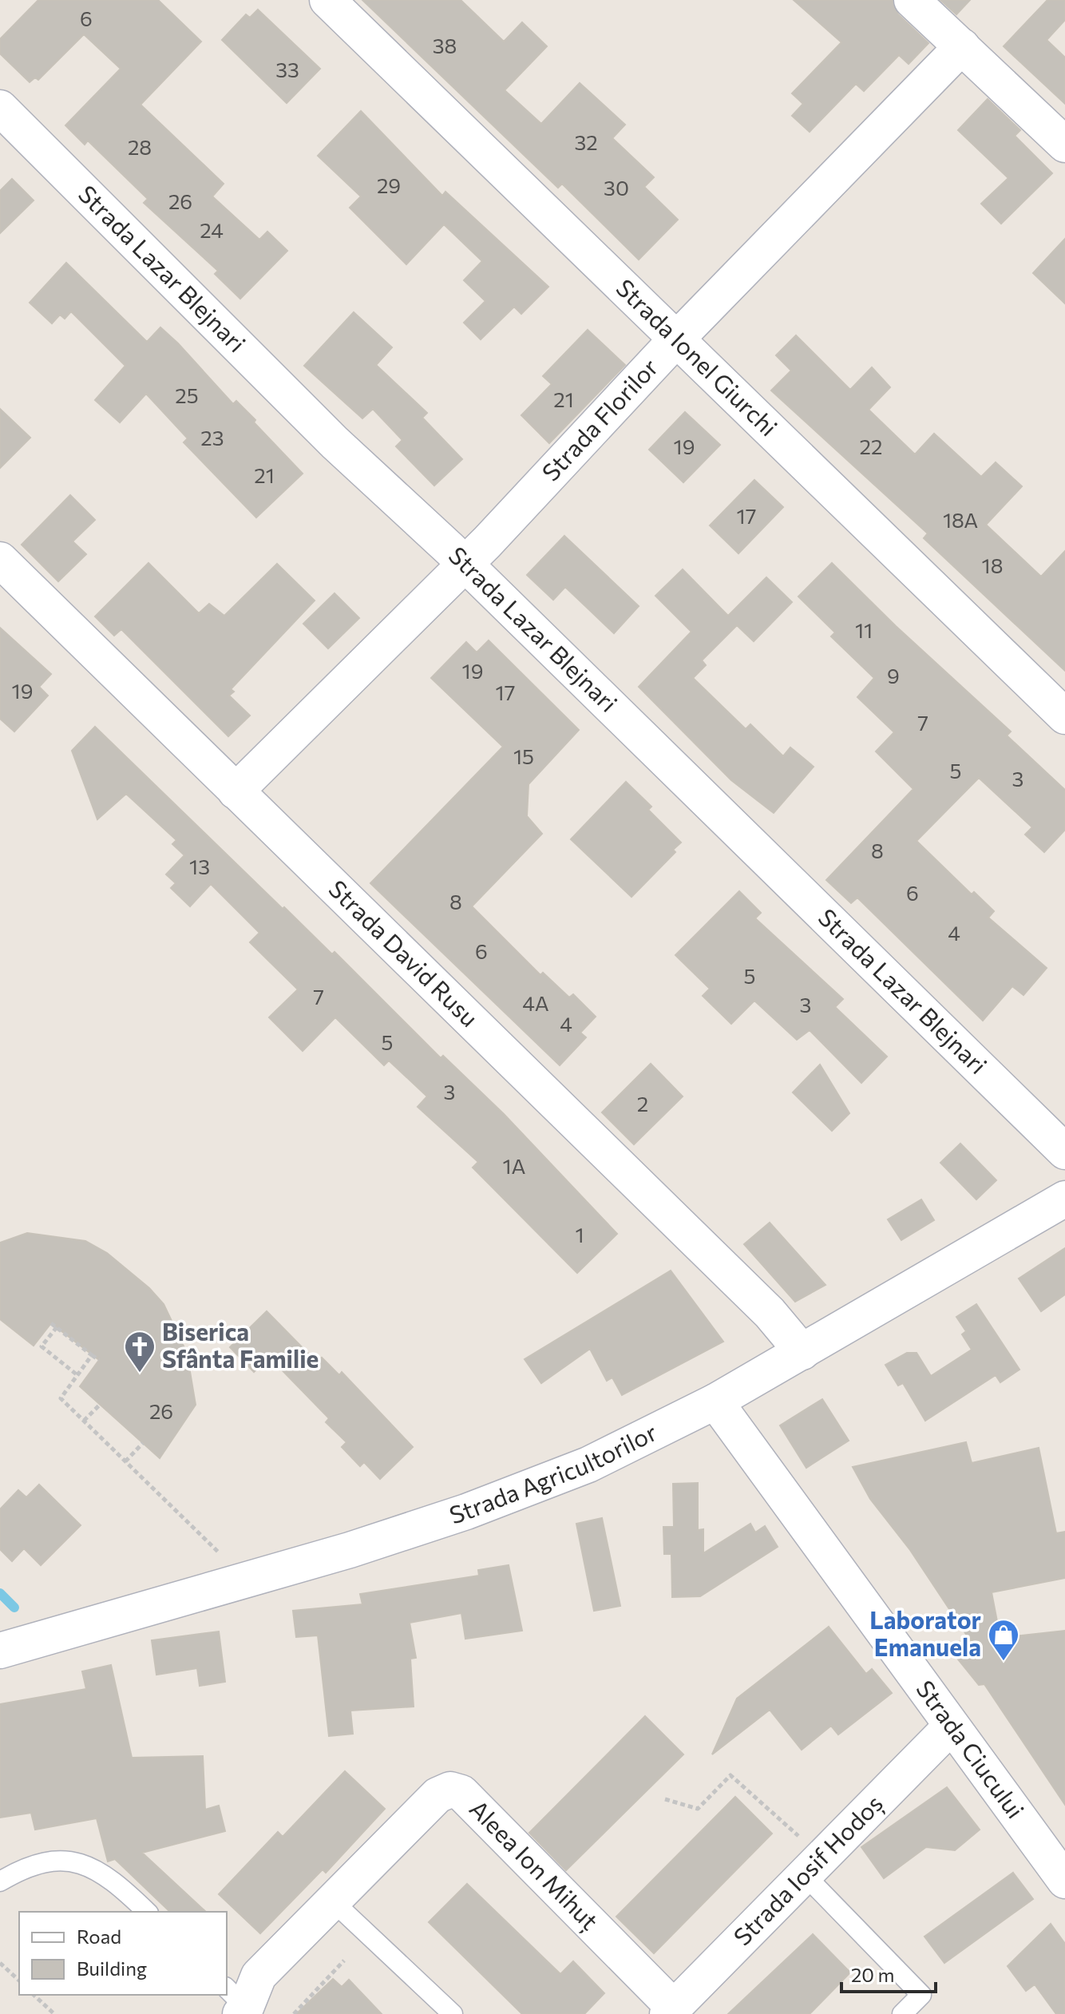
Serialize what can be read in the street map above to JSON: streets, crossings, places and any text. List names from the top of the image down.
{
  "streets": {
    "street": [
      "Strada Lazar Blejnari",
      "Strada Ionel Giurchi",
      "Strada Florilor",
      "Strada David Rusu",
      "Strada Agricultorilor",
      "Strada Ciucului",
      "Aleea Ion Mihuț",
      "Strada Iosif Hodoș"
    ]
  },
  "crossings": [
    ["Strada Lazar Blejnari", "Strada Florilor"],
    ["Strada Ionel Giurchi", "Strada Florilor"],
    ["Strada Florilor", "Strada David Rusu"],
    ["Strada David Rusu", "Strada Agricultorilor"],
    ["Strada Agricultorilor", "Strada Ciucului"],
    ["Strada Ciucului", "Strada Iosif Hodoș"],
    ["Aleea Ion Mihuț", "Strada Iosif Hodoș"]
  ],
  "places": {
    "church": ["Biserica Sfânta Familie"],
    "shop": ["Laborator Emanuela"]
  },
  "house_numbers": [
    "6",
    "38",
    "33",
    "32",
    "28",
    "29",
    "30",
    "26",
    "24",
    "25",
    "21",
    "23",
    "19",
    "22",
    "21",
    "17",
    "18A",
    "18",
    "11",
    "19",
    "9",
    "19",
    "17",
    "7",
    "15",
    "5",
    "3",
    "8",
    "13",
    "6",
    "8",
    "4",
    "6",
    "5",
    "7",
    "4A",
    "3",
    "4",
    "5",
    "3",
    "2",
    "1A",
    "1",
    "26"
  ],
  "legend": ["Road", "Building"],
  "scale_bar": "20 m"
}
